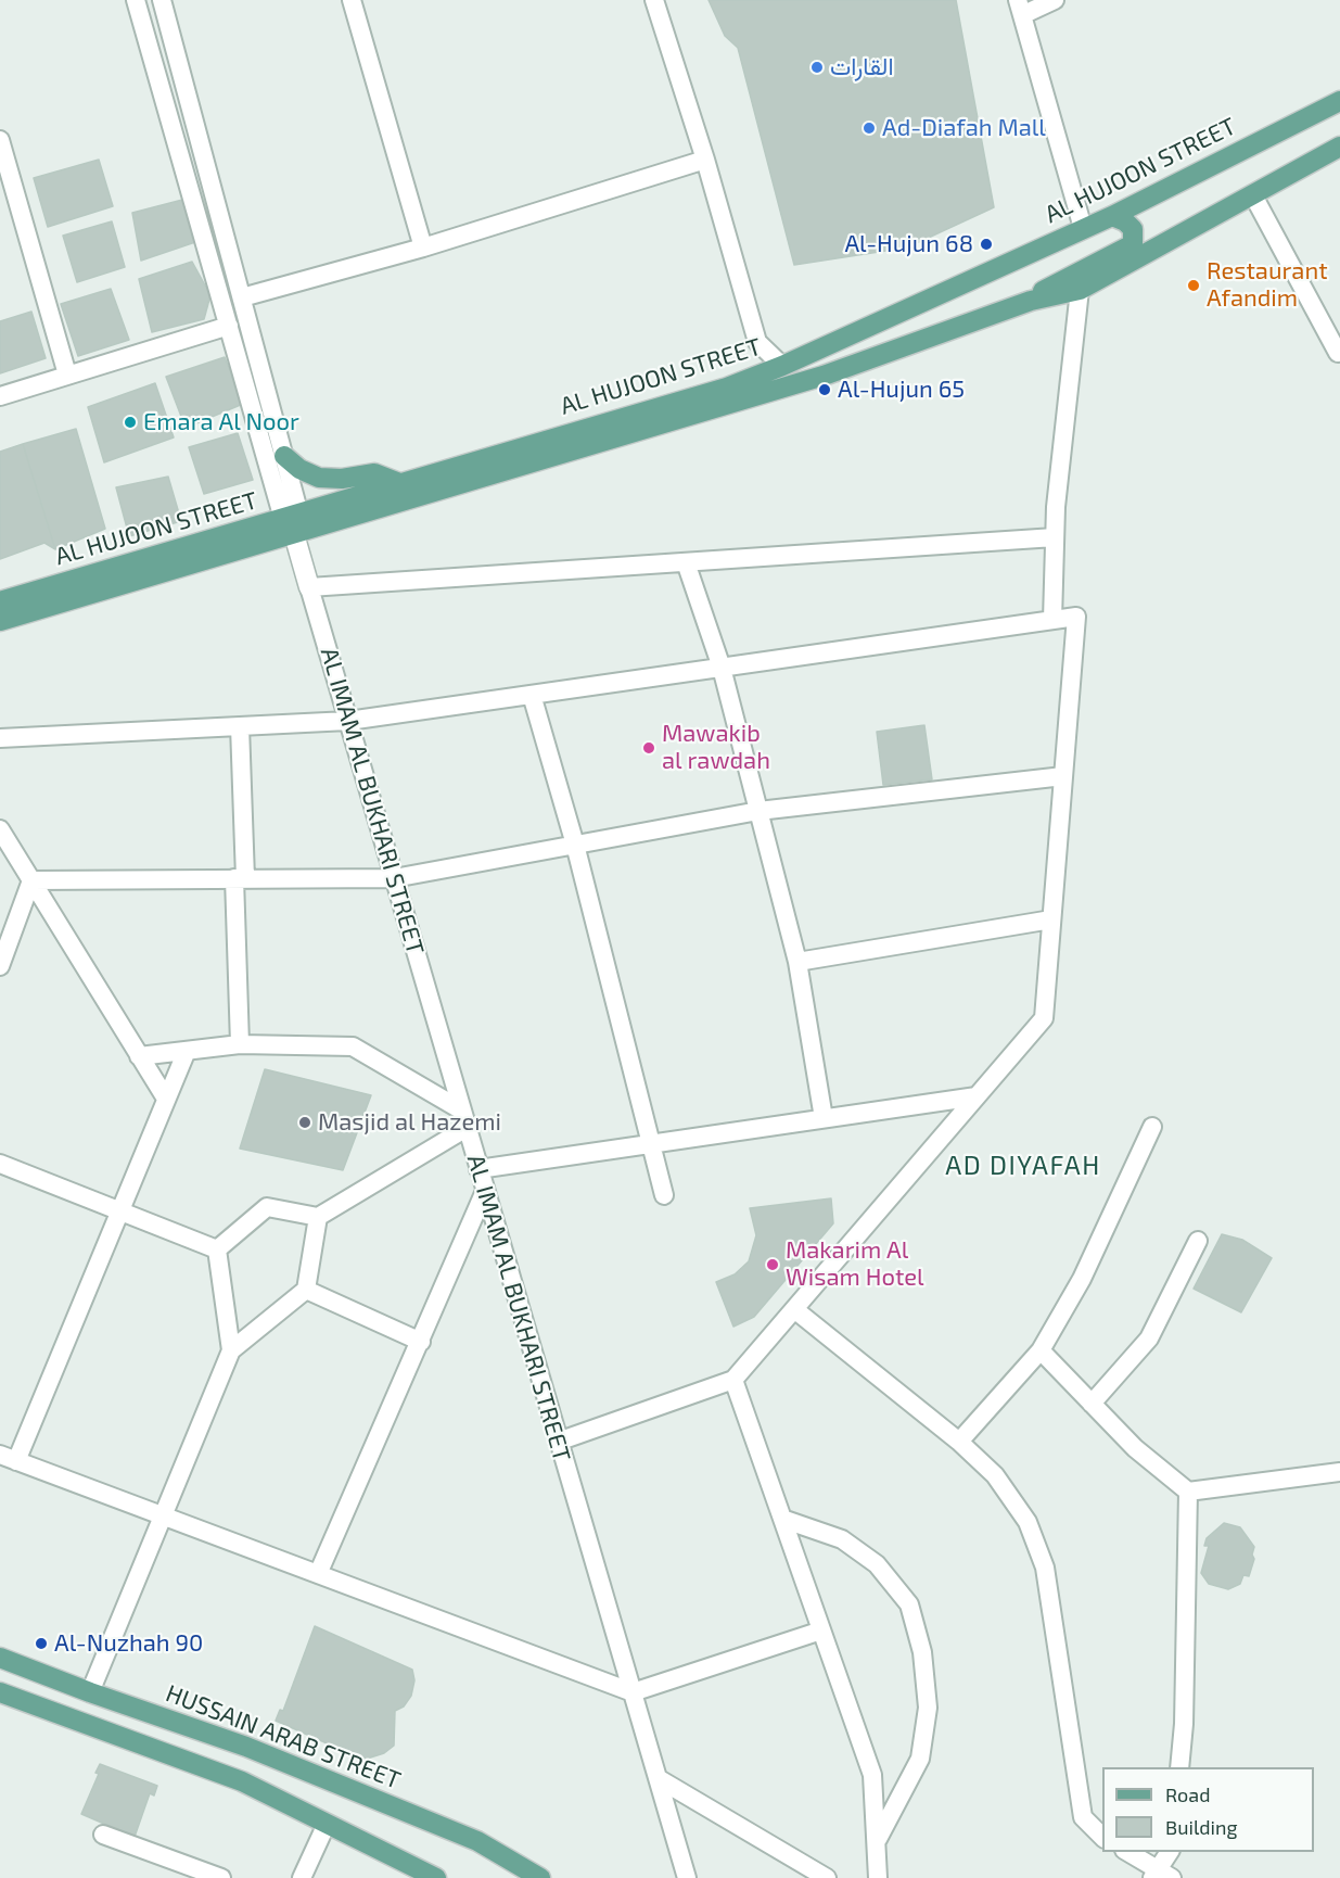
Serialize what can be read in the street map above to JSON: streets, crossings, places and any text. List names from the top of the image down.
{
  "streets": {
    "main road": ["AL HUJOON STREET", "HUSSAIN ARAB STREET"],
    "street": ["AL IMAM AL BUKHARI STREET"]
  },
  "districts": ["AD DIYAFAH"],
  "places": [
    "القارات",
    "Ad-Diafah Mall",
    "Al-Hujun 68",
    "Restaurant Afandim",
    "Al-Hujun 65",
    "Emara Al Noor",
    "Mawakib al rawdah",
    "Masjid al Hazemi",
    "Makarim Al Wisam Hotel",
    "Al-Nuzhah 90"
  ],
  "legend": ["Road", "Building"]
}
